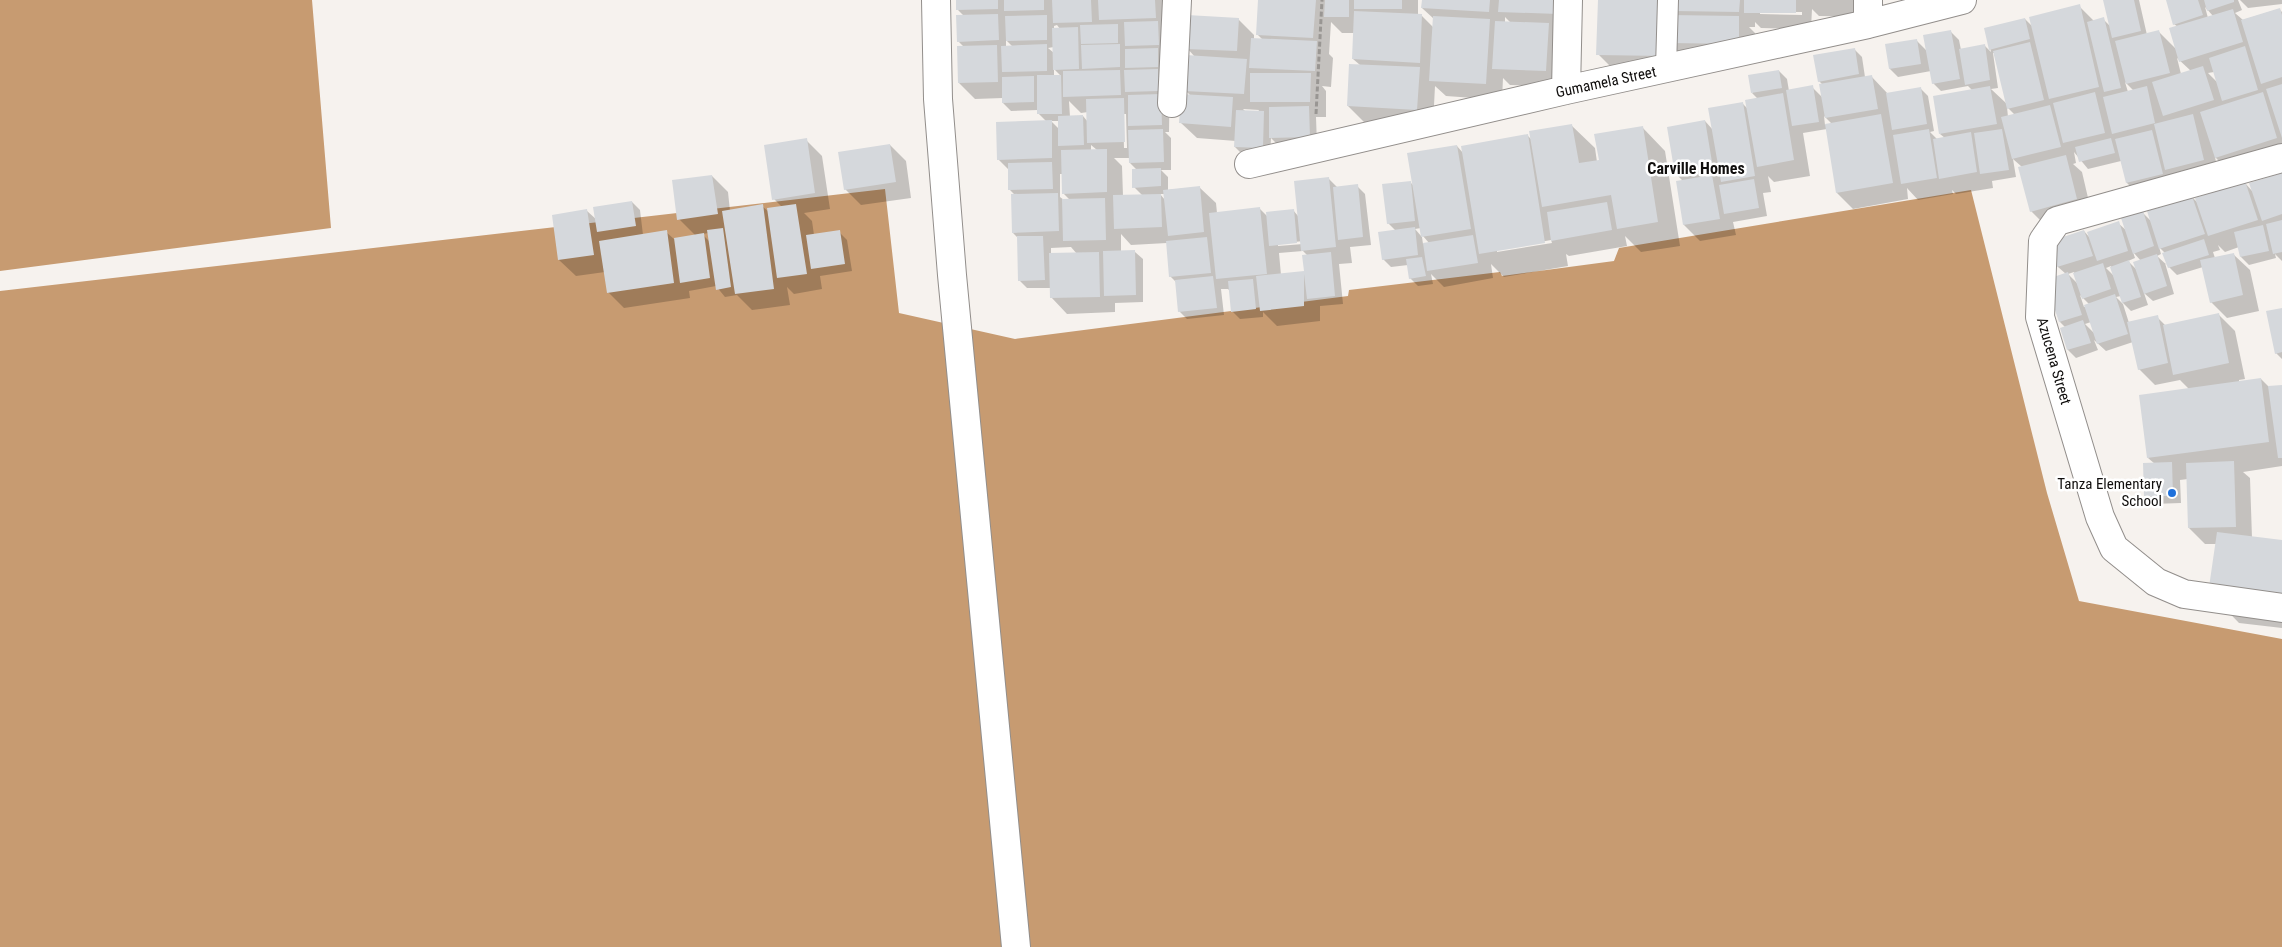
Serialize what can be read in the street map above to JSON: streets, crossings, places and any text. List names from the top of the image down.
{
  "streets": {
    "street": ["Gumamela Street", "Azucena Street"]
  },
  "districts": ["Carville Homes"],
  "places": ["Tanza Elementary School"]
}
